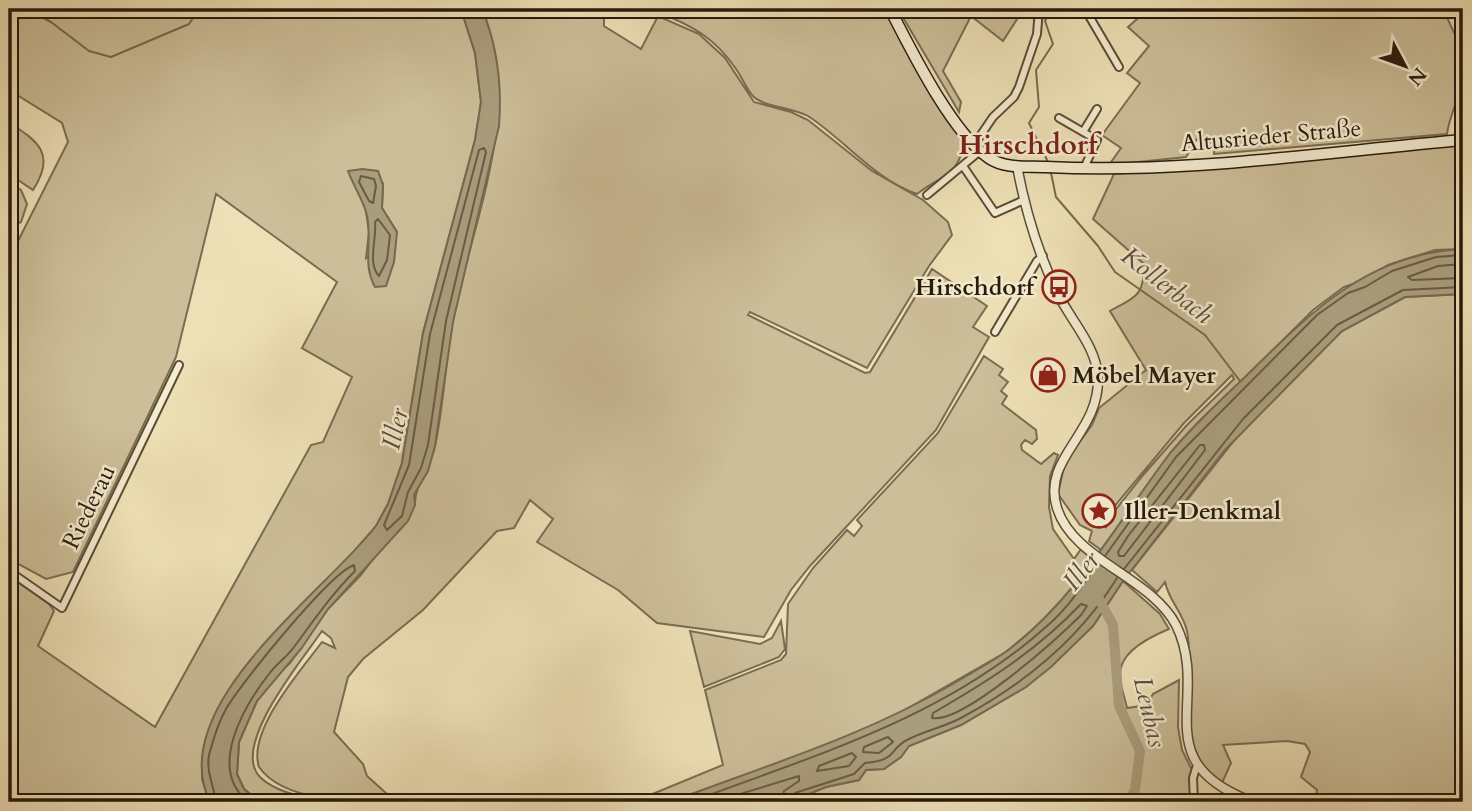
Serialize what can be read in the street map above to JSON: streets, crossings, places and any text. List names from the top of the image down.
{
  "streets": {
    "main road": ["Altusrieder Straße"],
    "street": ["Riederau"]
  },
  "districts": ["Hirschdorf"],
  "water": ["Kollerbach", "Iller", "Leubas"],
  "places": {
    "bus stop": ["Hirschdorf"],
    "shop": ["Möbel Mayer"],
    "place": ["Iller-Denkmal"]
  },
  "north": "bottom right"
}
